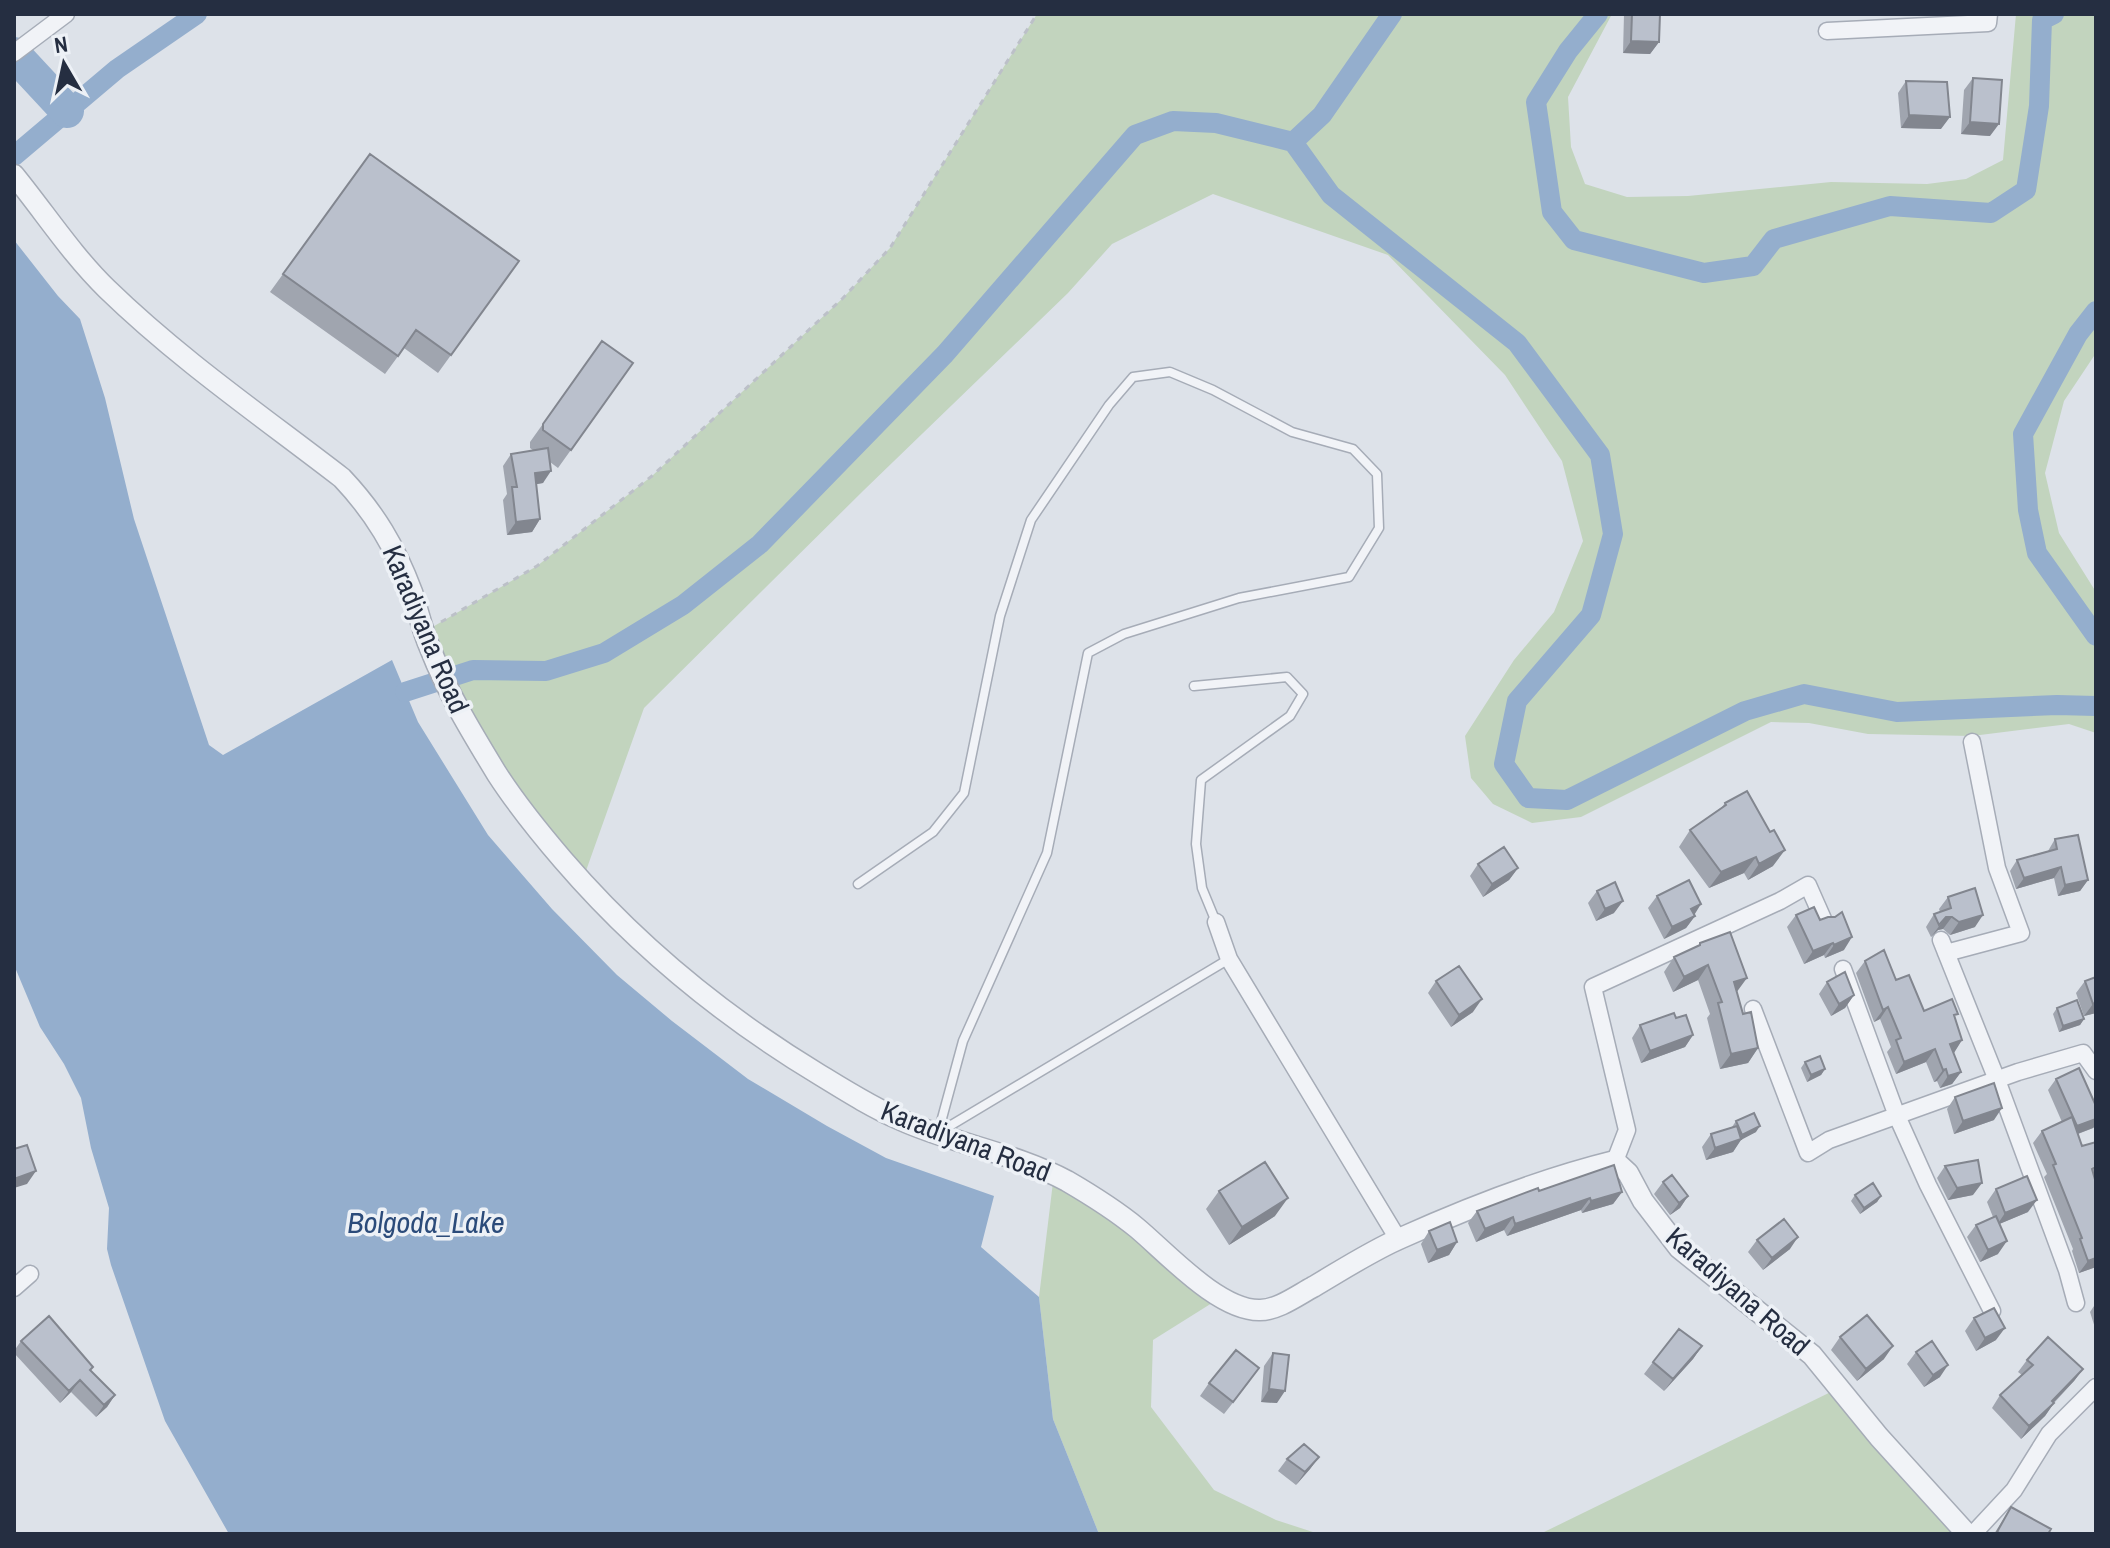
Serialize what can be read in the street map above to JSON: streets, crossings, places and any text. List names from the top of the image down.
{
  "streets": {
    "street": ["Karadiyana Road"]
  },
  "water": ["Bolgoda_Lake"],
  "north": "top"
}
